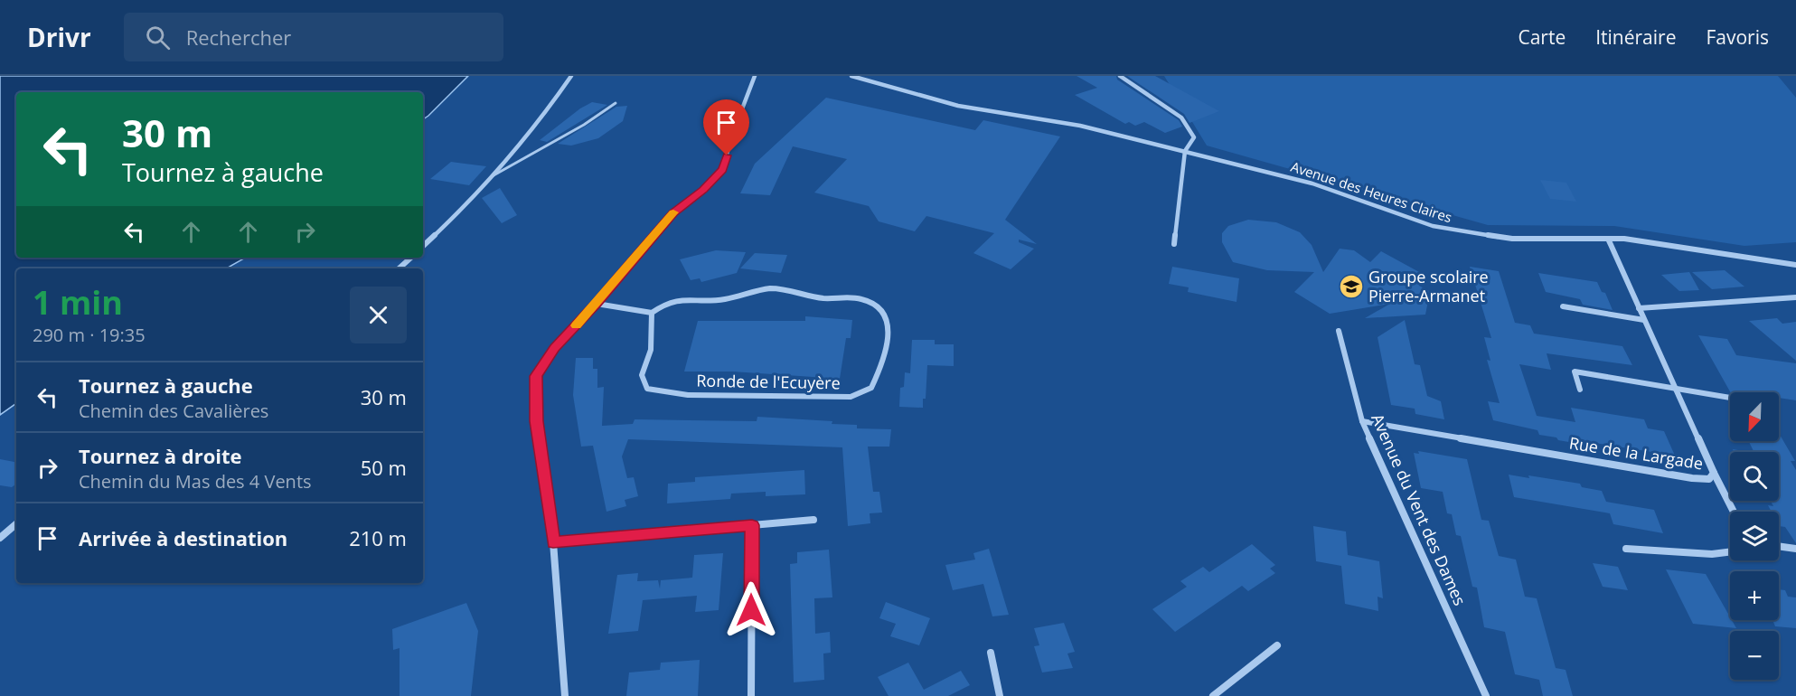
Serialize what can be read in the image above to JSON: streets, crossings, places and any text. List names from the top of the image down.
{
  "streets": {
    "street": [
      "Avenue des Heures Claires",
      "Ronde de l'Ecuyère",
      "Rue de la Largade",
      "Avenue du Vent des Dames"
    ]
  },
  "crossings": [
    ["Avenue des Heures Claires", "Rue de la Largade"],
    ["Rue de la Largade", "Avenue du Vent des Dames"]
  ],
  "places": {
    "school or university": ["Groupe scolaire Pierre-Armanet"]
  },
  "north": "bottom left",
  "page": {
    "header": "Drivr",
    "search": "Rechercher",
    "nav": ["Carte", "Itinéraire", "Favoris"],
    "turn": ["30 m", "Tournez à gauche"],
    "heading": ["1 min", "290 m · 19:35"],
    "list": [
      {
        "name": "Tournez à gauche",
        "note": "Chemin des Cavalières",
        "value": "30 m"
      },
      {
        "name": "Tournez à droite",
        "note": "Chemin du Mas des 4 Vents",
        "value": "50 m"
      },
      {
        "name": "Arrivée à destination",
        "value": "210 m"
      }
    ],
    "map_buttons": ["+", "−"]
  }
}
